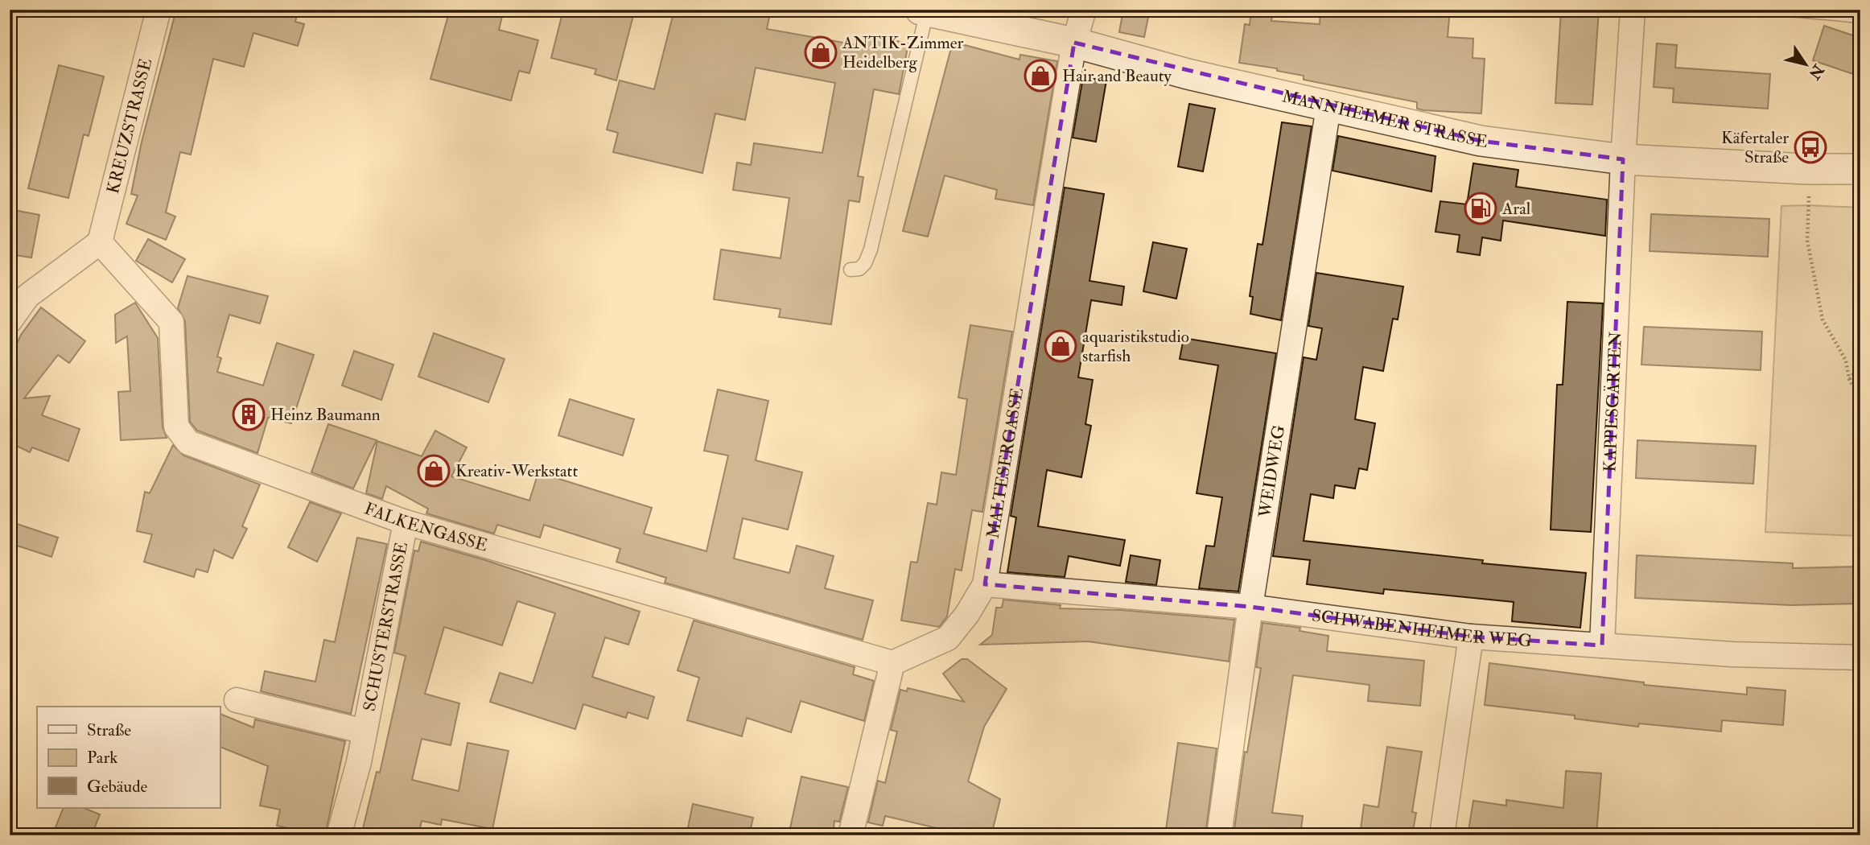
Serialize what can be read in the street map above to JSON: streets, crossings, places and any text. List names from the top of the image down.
{
  "streets": {
    "street": [
      "MANNHEIMER STRASSE",
      "KREUZSTRASSE",
      "KAPPESGÄRTEN",
      "MALTESERGASSE",
      "WEIDWEG",
      "FALKENGASSE",
      "SCHUSTERSTRASSE",
      "SCHWABENHEIMER WEG"
    ]
  },
  "crossings": [
    ["MANNHEIMER STRASSE", "KAPPESGÄRTEN"],
    ["MANNHEIMER STRASSE", "MALTESERGASSE"],
    ["MANNHEIMER STRASSE", "WEIDWEG"],
    ["KREUZSTRASSE", "FALKENGASSE"],
    ["KAPPESGÄRTEN", "SCHWABENHEIMER WEG"],
    ["MALTESERGASSE", "FALKENGASSE"],
    ["MALTESERGASSE", "SCHWABENHEIMER WEG"],
    ["WEIDWEG", "SCHWABENHEIMER WEG"],
    ["FALKENGASSE", "SCHUSTERSTRASSE"]
  ],
  "places": {
    "shop": [
      "ANTIK-Zimmer Heidelberg",
      "Hair and Beauty",
      "aquaristikstudio starfish",
      "Kreativ-Werkstatt"
    ],
    "bus stop": ["Käfertaler Straße"],
    "fuel station": ["Aral"],
    "building": ["Heinz Baumann"]
  },
  "legend": ["Straße", "Park", "Gebäude"],
  "north": "bottom right"
}
